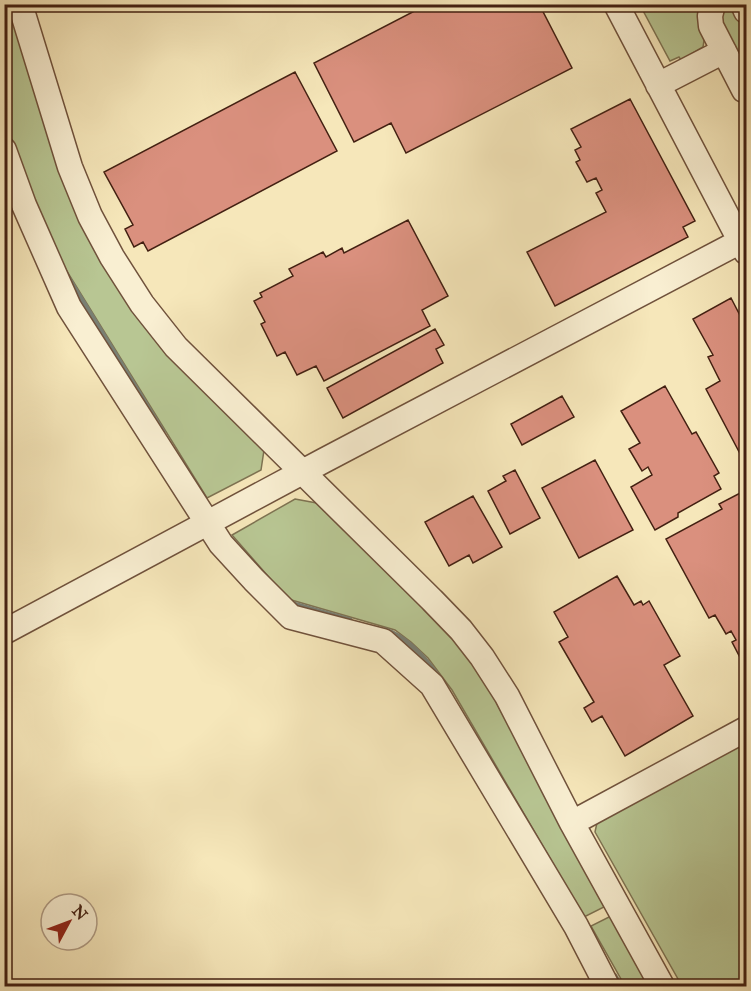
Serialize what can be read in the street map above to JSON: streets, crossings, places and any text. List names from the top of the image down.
{
  "north": "top right"
}
